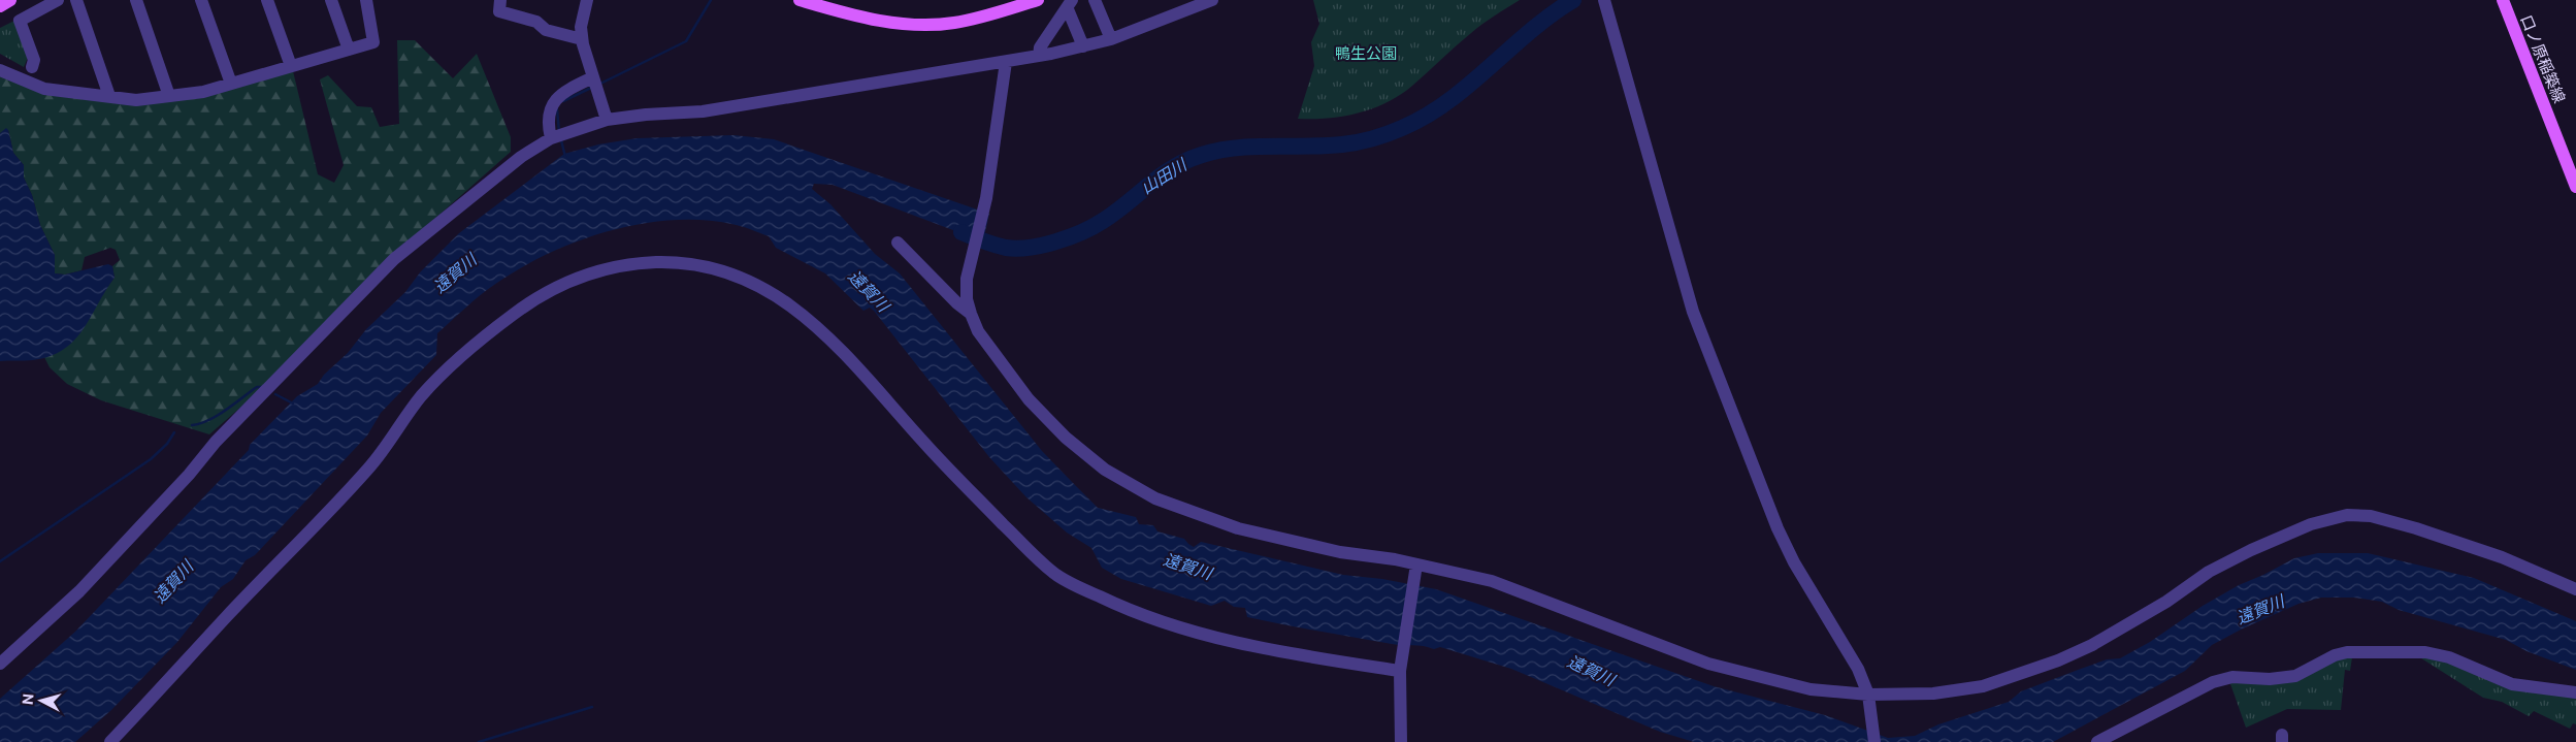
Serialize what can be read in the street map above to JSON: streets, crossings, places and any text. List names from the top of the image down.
{
  "streets": {
    "main road": ["口ノ原稲築線"]
  },
  "water": ["山田川", "遠賀川"],
  "parks": ["鴨生公園"],
  "north": "left"
}
